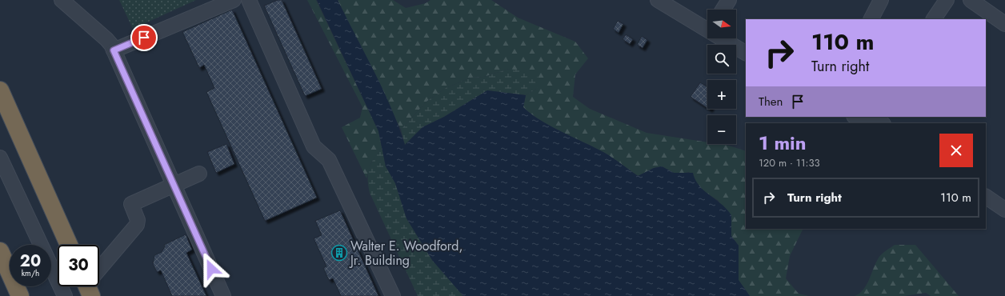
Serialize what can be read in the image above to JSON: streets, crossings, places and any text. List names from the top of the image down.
{
  "places": {
    "building": ["Walter E. Woodford, Jr. Building"]
  },
  "north": "right",
  "page": {
    "map_buttons": ["+", "−"],
    "turn": ["110 m", "Turn right"],
    "then": "Then",
    "heading": ["1 min", "120 m · 11:33"],
    "list": [
      {
        "name": "Turn right",
        "value": "110 m"
      }
    ],
    "speed": "20 km/h",
    "limit": "30"
  }
}
